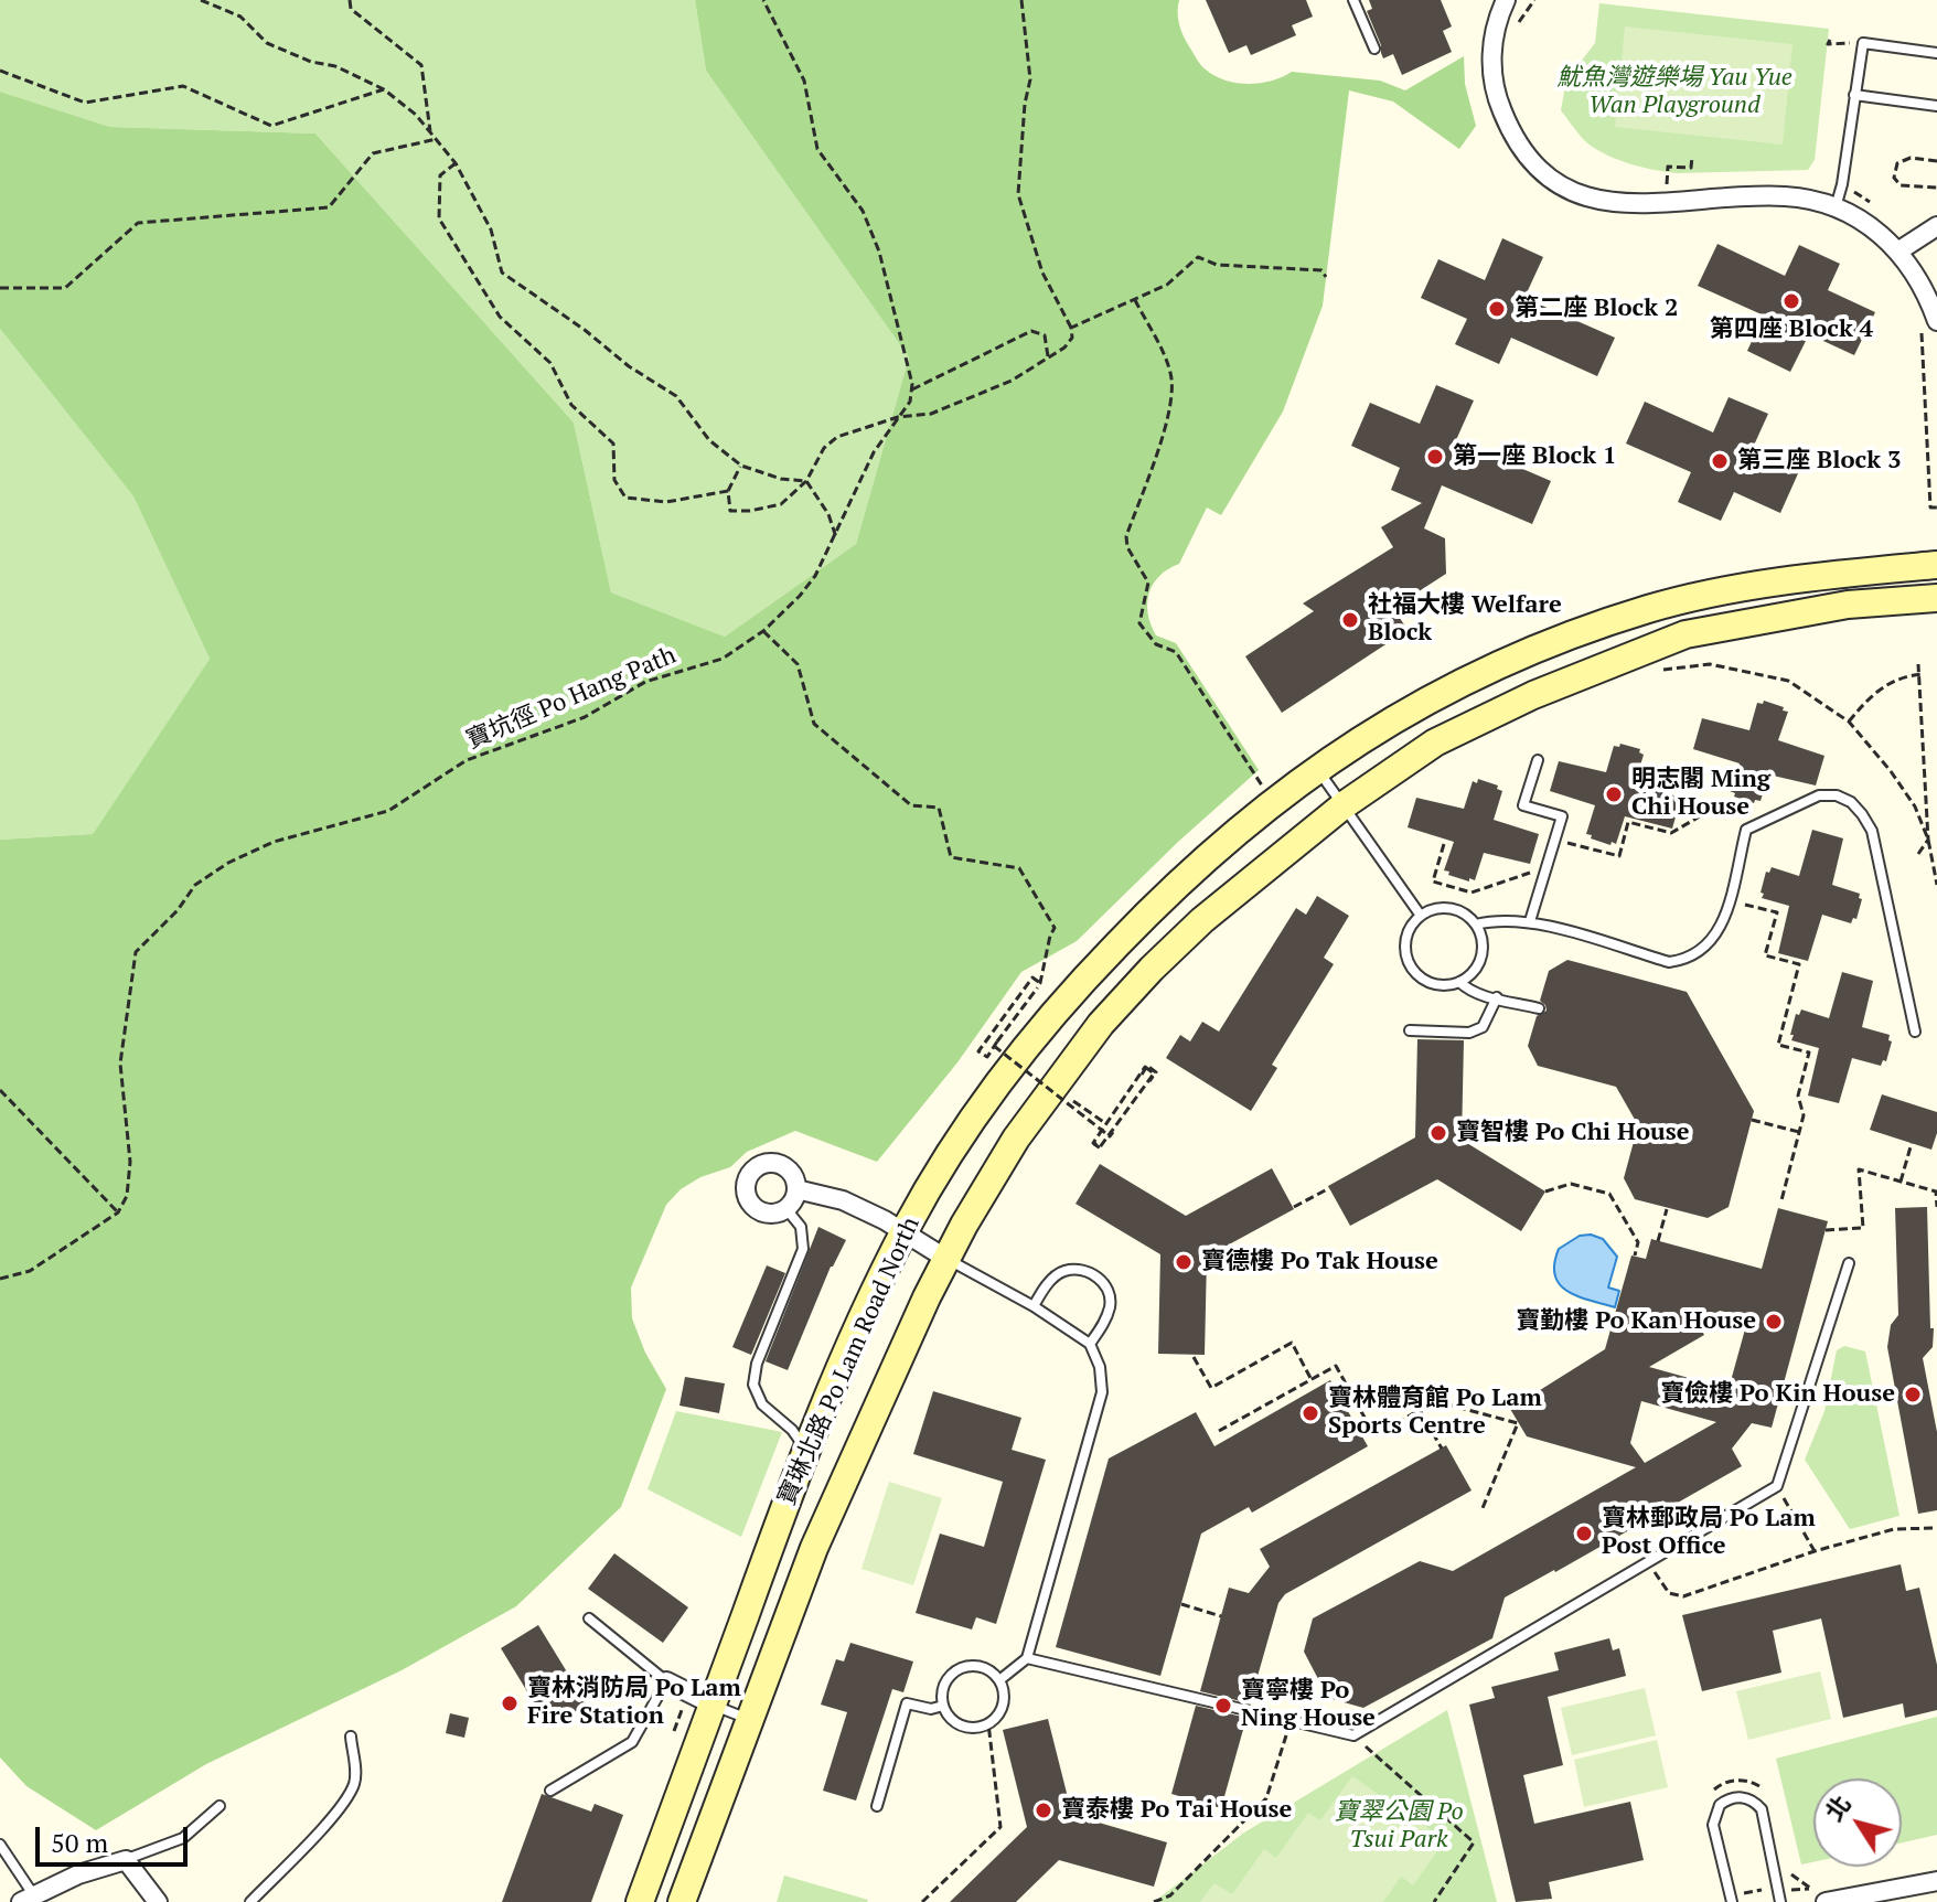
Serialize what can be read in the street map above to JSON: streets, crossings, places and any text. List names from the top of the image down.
{
  "streets": {
    "main road": ["寶琳北路 Po Lam Road North"],
    "path": ["寶坑徑 Po Hang Path"]
  },
  "parks": ["魷魚灣遊樂場 Yau Yue Wan Playground", "寶翠公園 Po Tsui Park"],
  "places": [
    "第四座 Block 4",
    "第二座 Block 2",
    "第一座 Block 1",
    "第三座 Block 3",
    "社福大樓 Welfare Block",
    "明志閣 Ming Chi House",
    "寶智樓 Po Chi House",
    "寶德樓 Po Tak House",
    "寶勤樓 Po Kan House",
    "寶儉樓 Po Kin House",
    "寶林體育館 Po Lam Sports Centre",
    "寶林郵政局 Po Lam Post Office",
    "寶林消防局 Po Lam Fire Station",
    "寶寧樓 Po Ning House",
    "寶泰樓 Po Tai House"
  ],
  "scale_bar": "50 m",
  "north": "top left"
}
